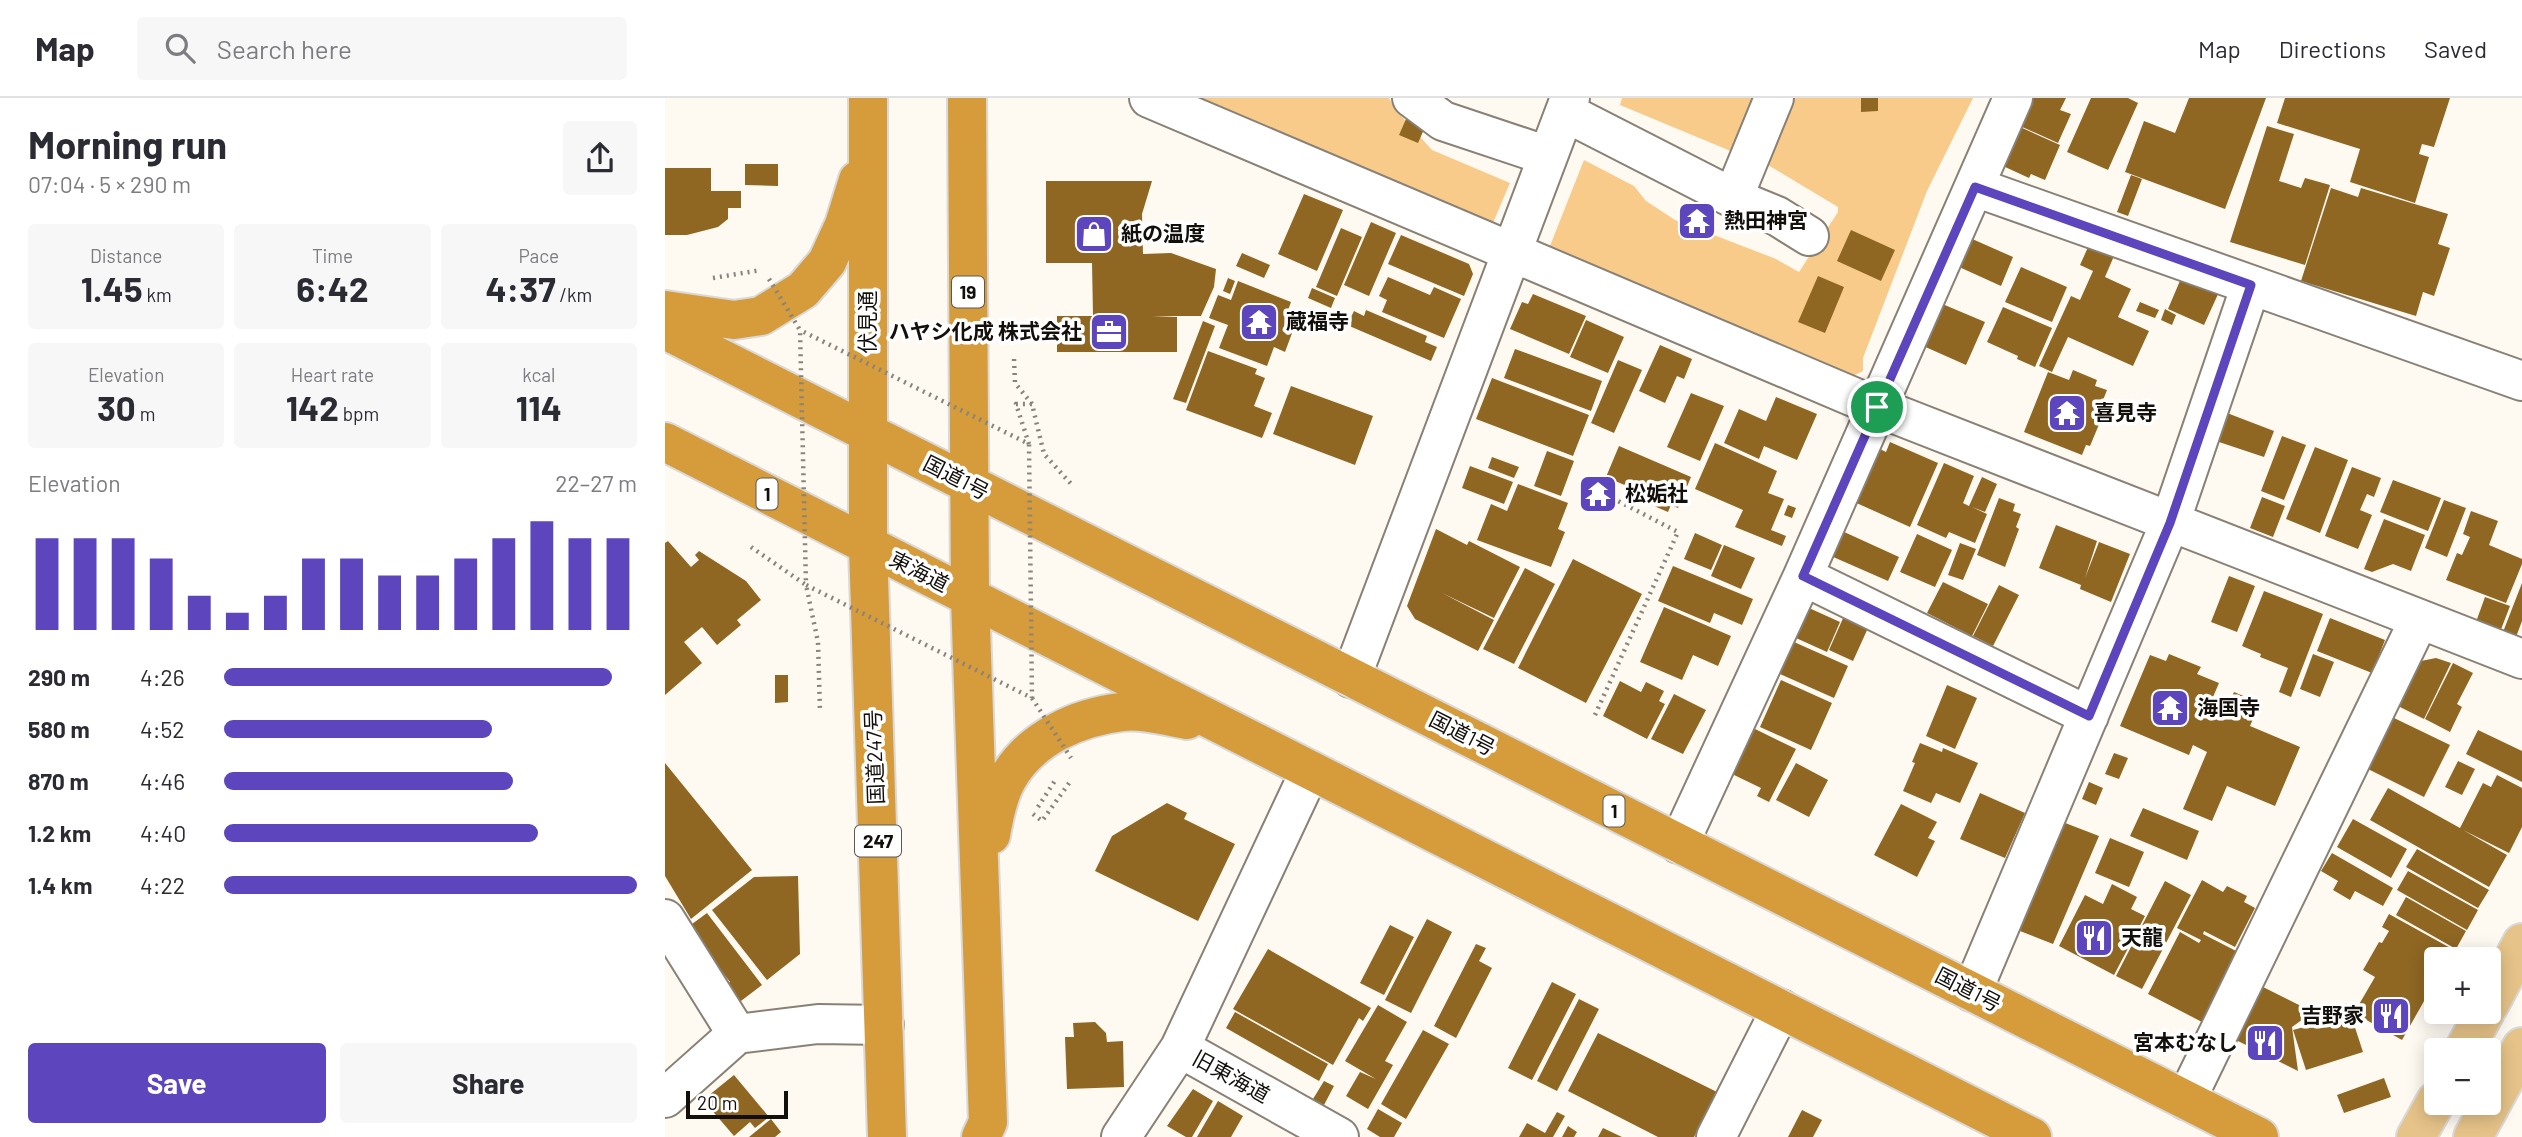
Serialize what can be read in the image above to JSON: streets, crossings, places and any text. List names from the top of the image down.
{
  "streets": {
    "highway": [
      "19",
      "伏見通",
      "国道1号",
      "1",
      "東海道",
      "国道247号",
      "247"
    ],
    "street": ["旧東海道"]
  },
  "crossings": [
    ["19", "国道1号"],
    ["19", "1"],
    ["19", "東海道"],
    ["伏見通", "国道1号"],
    ["伏見通", "1"],
    ["伏見通", "東海道"],
    ["伏見通", "国道247号"],
    ["1", "東海道"],
    ["1", "国道247号"],
    ["東海道", "国道247号"]
  ],
  "places": {
    "temple": [
      "熱田神宮",
      "蔵福寺",
      "喜見寺",
      "松姤社",
      "海国寺"
    ],
    "shop": ["紙の温度"],
    "office": ["ハヤシ化成 株式会社"],
    "restaurant": ["天龍", "吉野家", "宮本むなし"]
  },
  "scale_bar": "20 m",
  "page": {
    "header": "Map",
    "search": "Search here",
    "nav": ["Map", "Directions", "Saved"],
    "heading": ["Morning run", "07:04 · 5 × 290 m"],
    "stats": [
      ["Distance", "1.45 km"],
      ["Time", "6:42"],
      ["Pace", "4:37 /km"],
      ["Elevation", "30 m"],
      ["Heart rate", "142 bpm"],
      ["kcal", "114"]
    ],
    "chart": ["Elevation", "22–27 m"],
    "list": [
      {
        "name": "290 m",
        "note": "4:26"
      },
      {
        "name": "580 m",
        "note": "4:52"
      },
      {
        "name": "870 m",
        "note": "4:46"
      },
      {
        "name": "1.2 km",
        "note": "4:40"
      },
      {
        "name": "1.4 km",
        "note": "4:22"
      }
    ],
    "map_buttons": ["+", "−"],
    "buttons": ["Save", "Share"],
    "scale": "20 m"
  }
}
